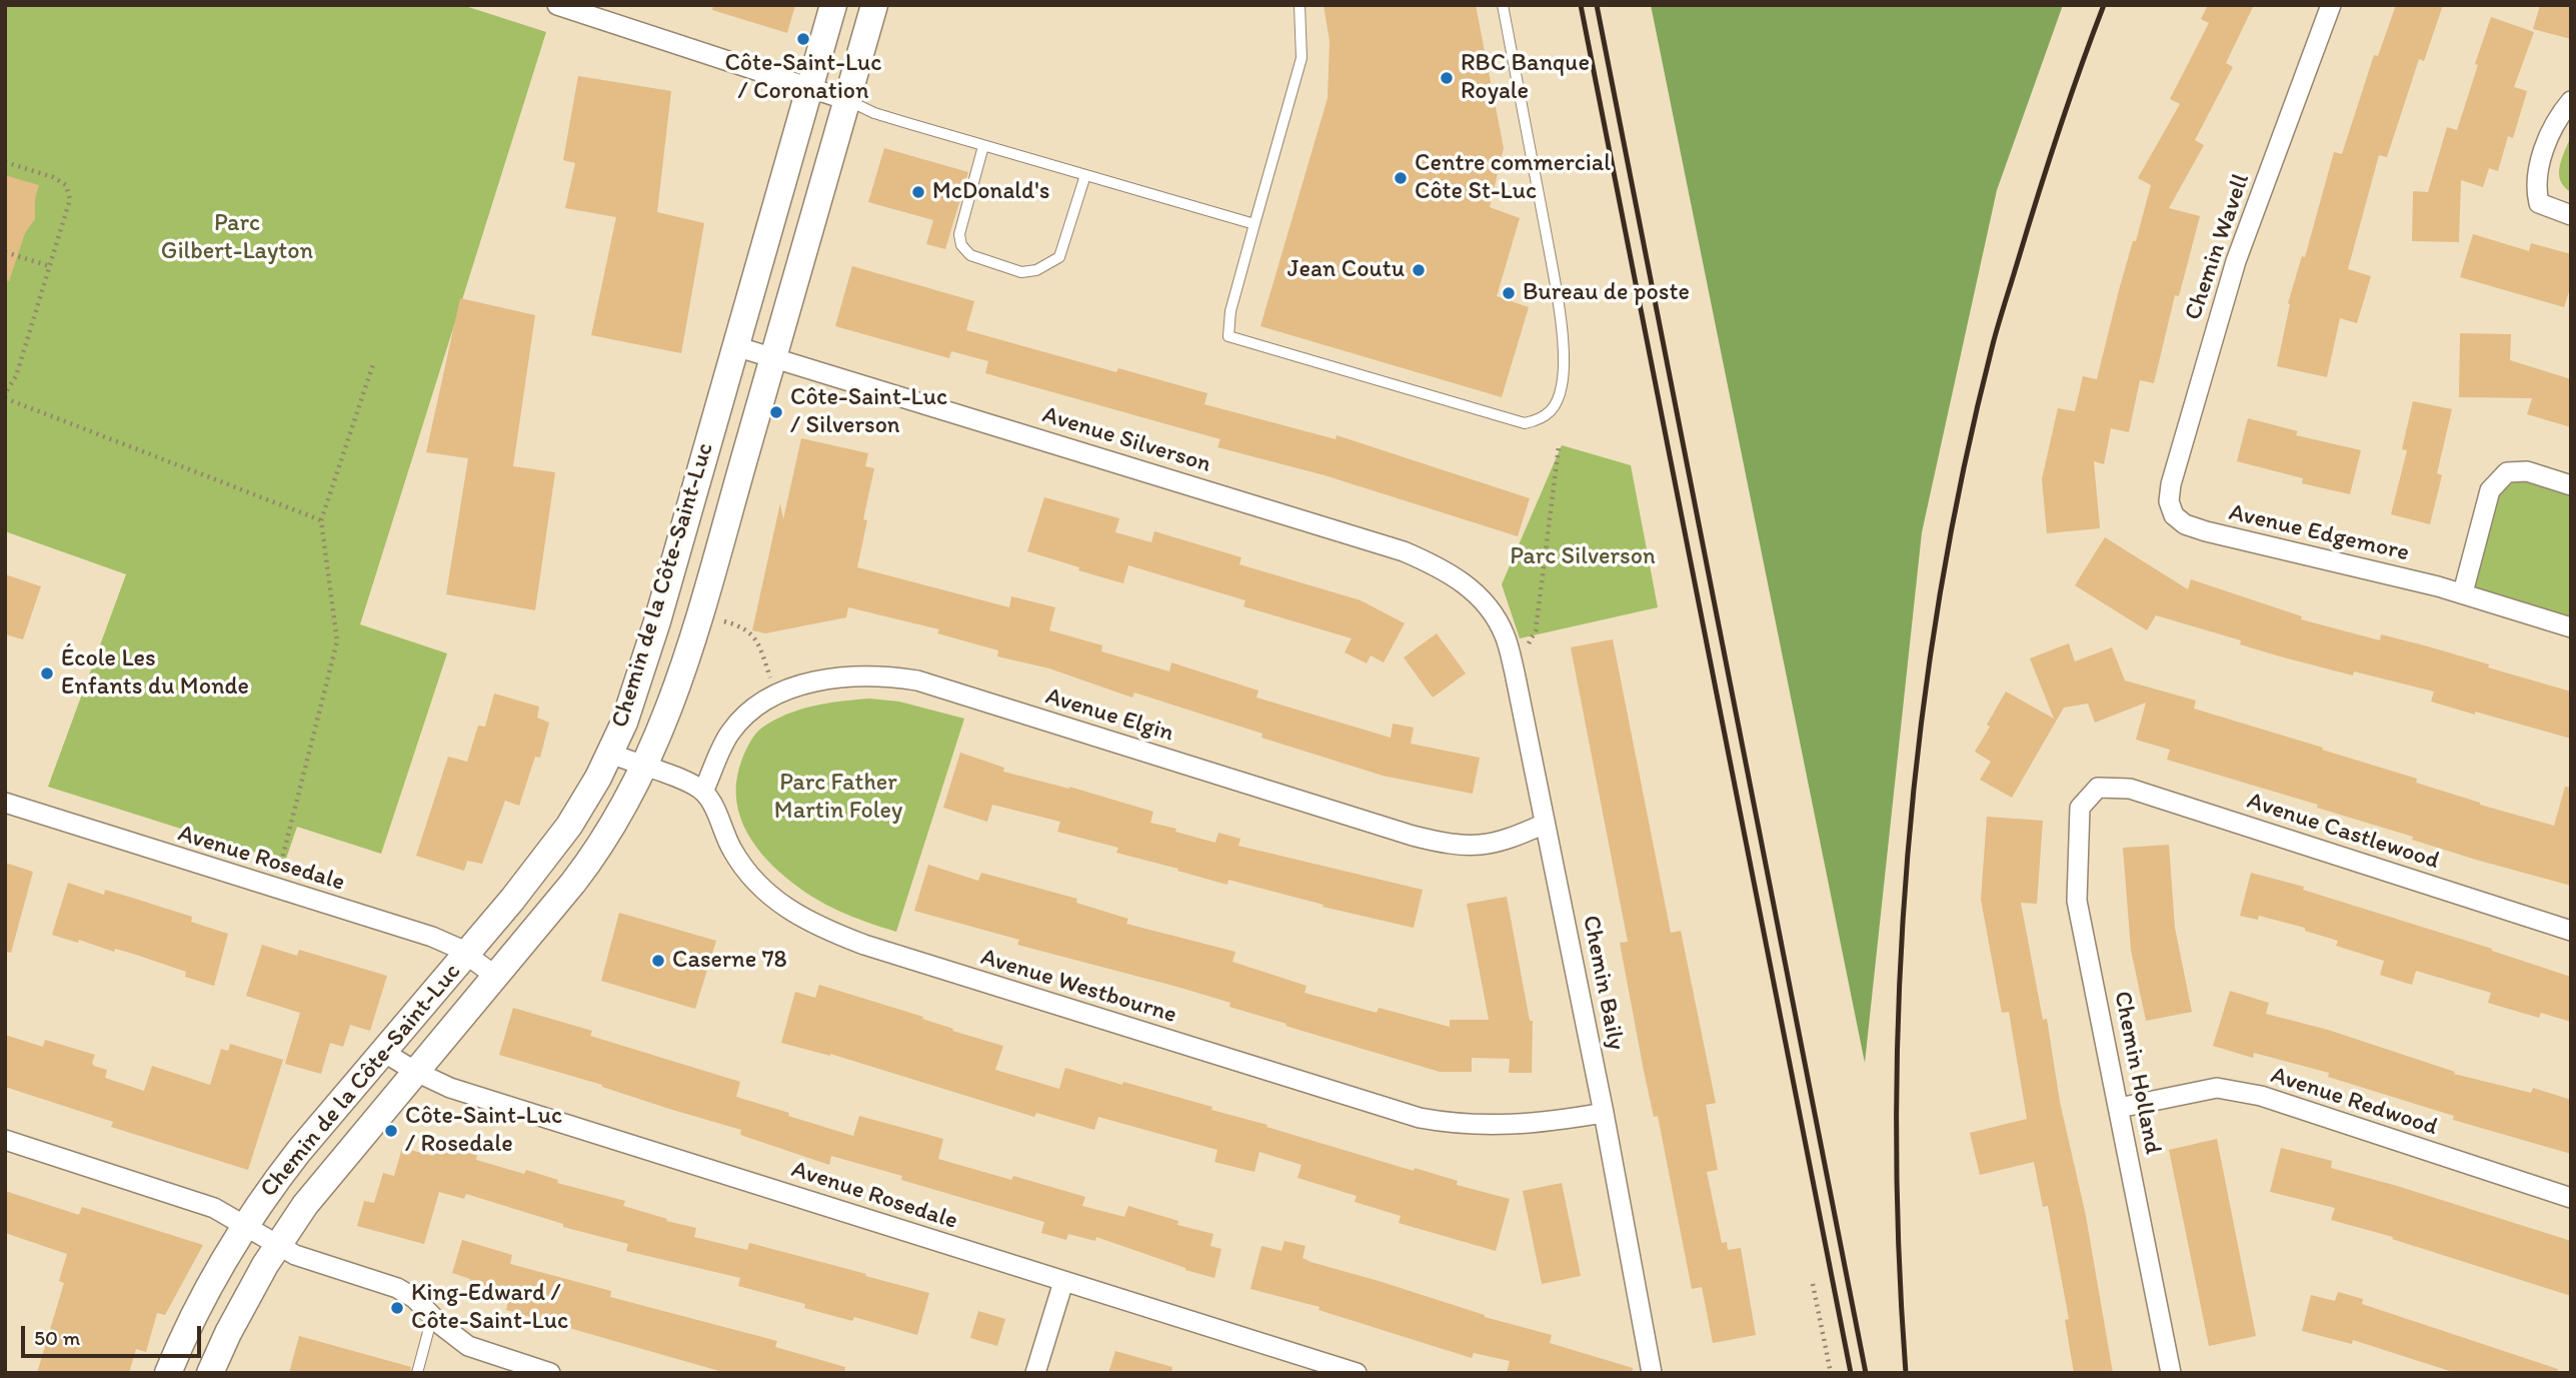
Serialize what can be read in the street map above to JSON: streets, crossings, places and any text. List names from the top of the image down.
{
  "streets": {
    "main road": ["Chemin de la Côte-Saint-Luc"],
    "street": [
      "Chemin Wavell",
      "Avenue Silverson",
      "Avenue Edgemore",
      "Avenue Elgin",
      "Avenue Castlewood",
      "Avenue Rosedale",
      "Chemin Baily",
      "Avenue Westbourne",
      "Chemin Holland",
      "Avenue Redwood"
    ]
  },
  "crossings": [
    ["Chemin Wavell", "Avenue Edgemore"],
    ["Avenue Silverson", "Chemin de la Côte-Saint-Luc"],
    ["Avenue Silverson", "Chemin Baily"],
    ["Chemin de la Côte-Saint-Luc", "Avenue Rosedale"],
    ["Avenue Elgin", "Chemin Baily"],
    ["Avenue Elgin", "Avenue Westbourne"],
    ["Avenue Castlewood", "Chemin Holland"],
    ["Chemin Baily", "Avenue Westbourne"],
    ["Chemin Holland", "Avenue Redwood"]
  ],
  "parks": ["Parc Gilbert-Layton", "Parc Silverson", "Parc Father Martin Foley"],
  "places": [
    "Côte-Saint-Luc / Coronation",
    "RBC Banque Royale",
    "Centre commercial Côte St-Luc",
    "McDonald's",
    "Jean Coutu",
    "Bureau de poste",
    "Côte-Saint-Luc / Silverson",
    "École Les Enfants du Monde",
    "Caserne 78",
    "Côte-Saint-Luc / Rosedale",
    "King-Edward / Côte-Saint-Luc"
  ],
  "scale_bar": "50 m"
}
